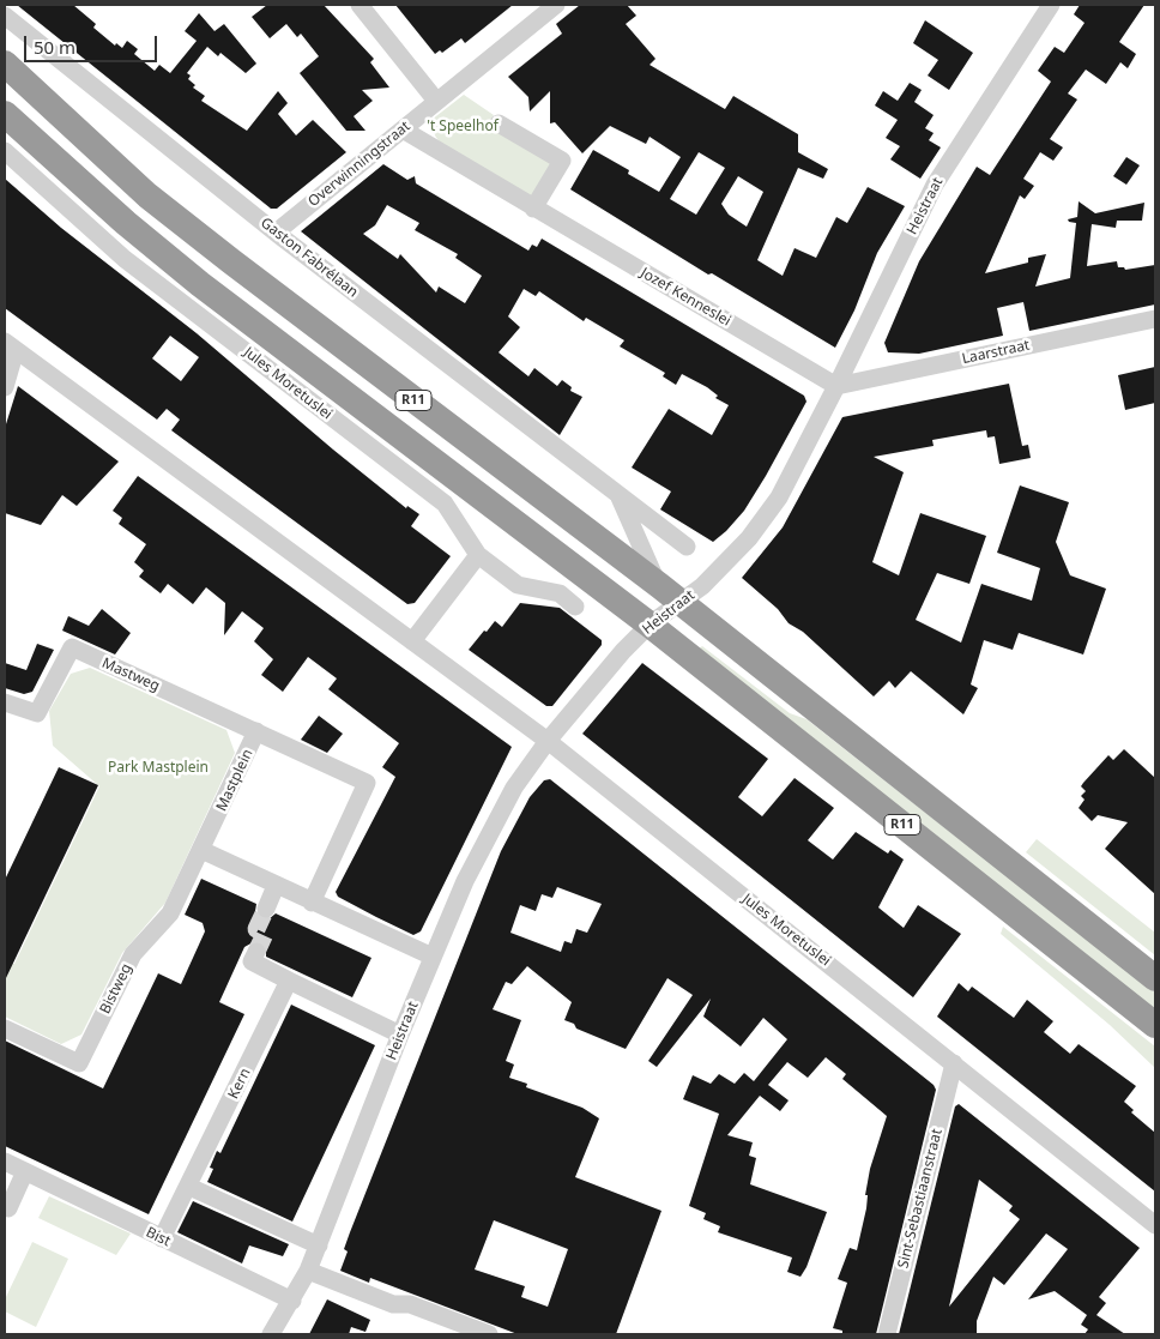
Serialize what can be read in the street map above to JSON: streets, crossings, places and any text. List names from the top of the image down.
{
  "streets": {
    "highway": ["R11"],
    "street": [
      "Overwinningstraat",
      "Heistraat",
      "Gaston Fabrélaan",
      "Jozef Kenneslei",
      "Laarstraat",
      "Jules Moretuslei",
      "Mastweg",
      "Mastplein",
      "Bistweg",
      "Kern",
      "Sint-Sebastiaanstraat",
      "Bist"
    ]
  },
  "crossings": [
    ["Overwinningstraat", "Gaston Fabrélaan"],
    ["Overwinningstraat", "Jozef Kenneslei"],
    ["Heistraat", "Jozef Kenneslei"],
    ["Heistraat", "Laarstraat"],
    ["Heistraat", "Jules Moretuslei"],
    ["Heistraat", "R11"],
    ["Gaston Fabrélaan", "R11"],
    ["Jozef Kenneslei", "Laarstraat"],
    ["Jules Moretuslei", "Sint-Sebastiaanstraat"],
    ["Mastweg", "Mastplein"],
    ["Mastplein", "Bistweg"],
    ["Kern", "Bist"]
  ],
  "parks": ["'t Speelhof", "Park Mastplein"],
  "scale_bar": "50 m"
}
